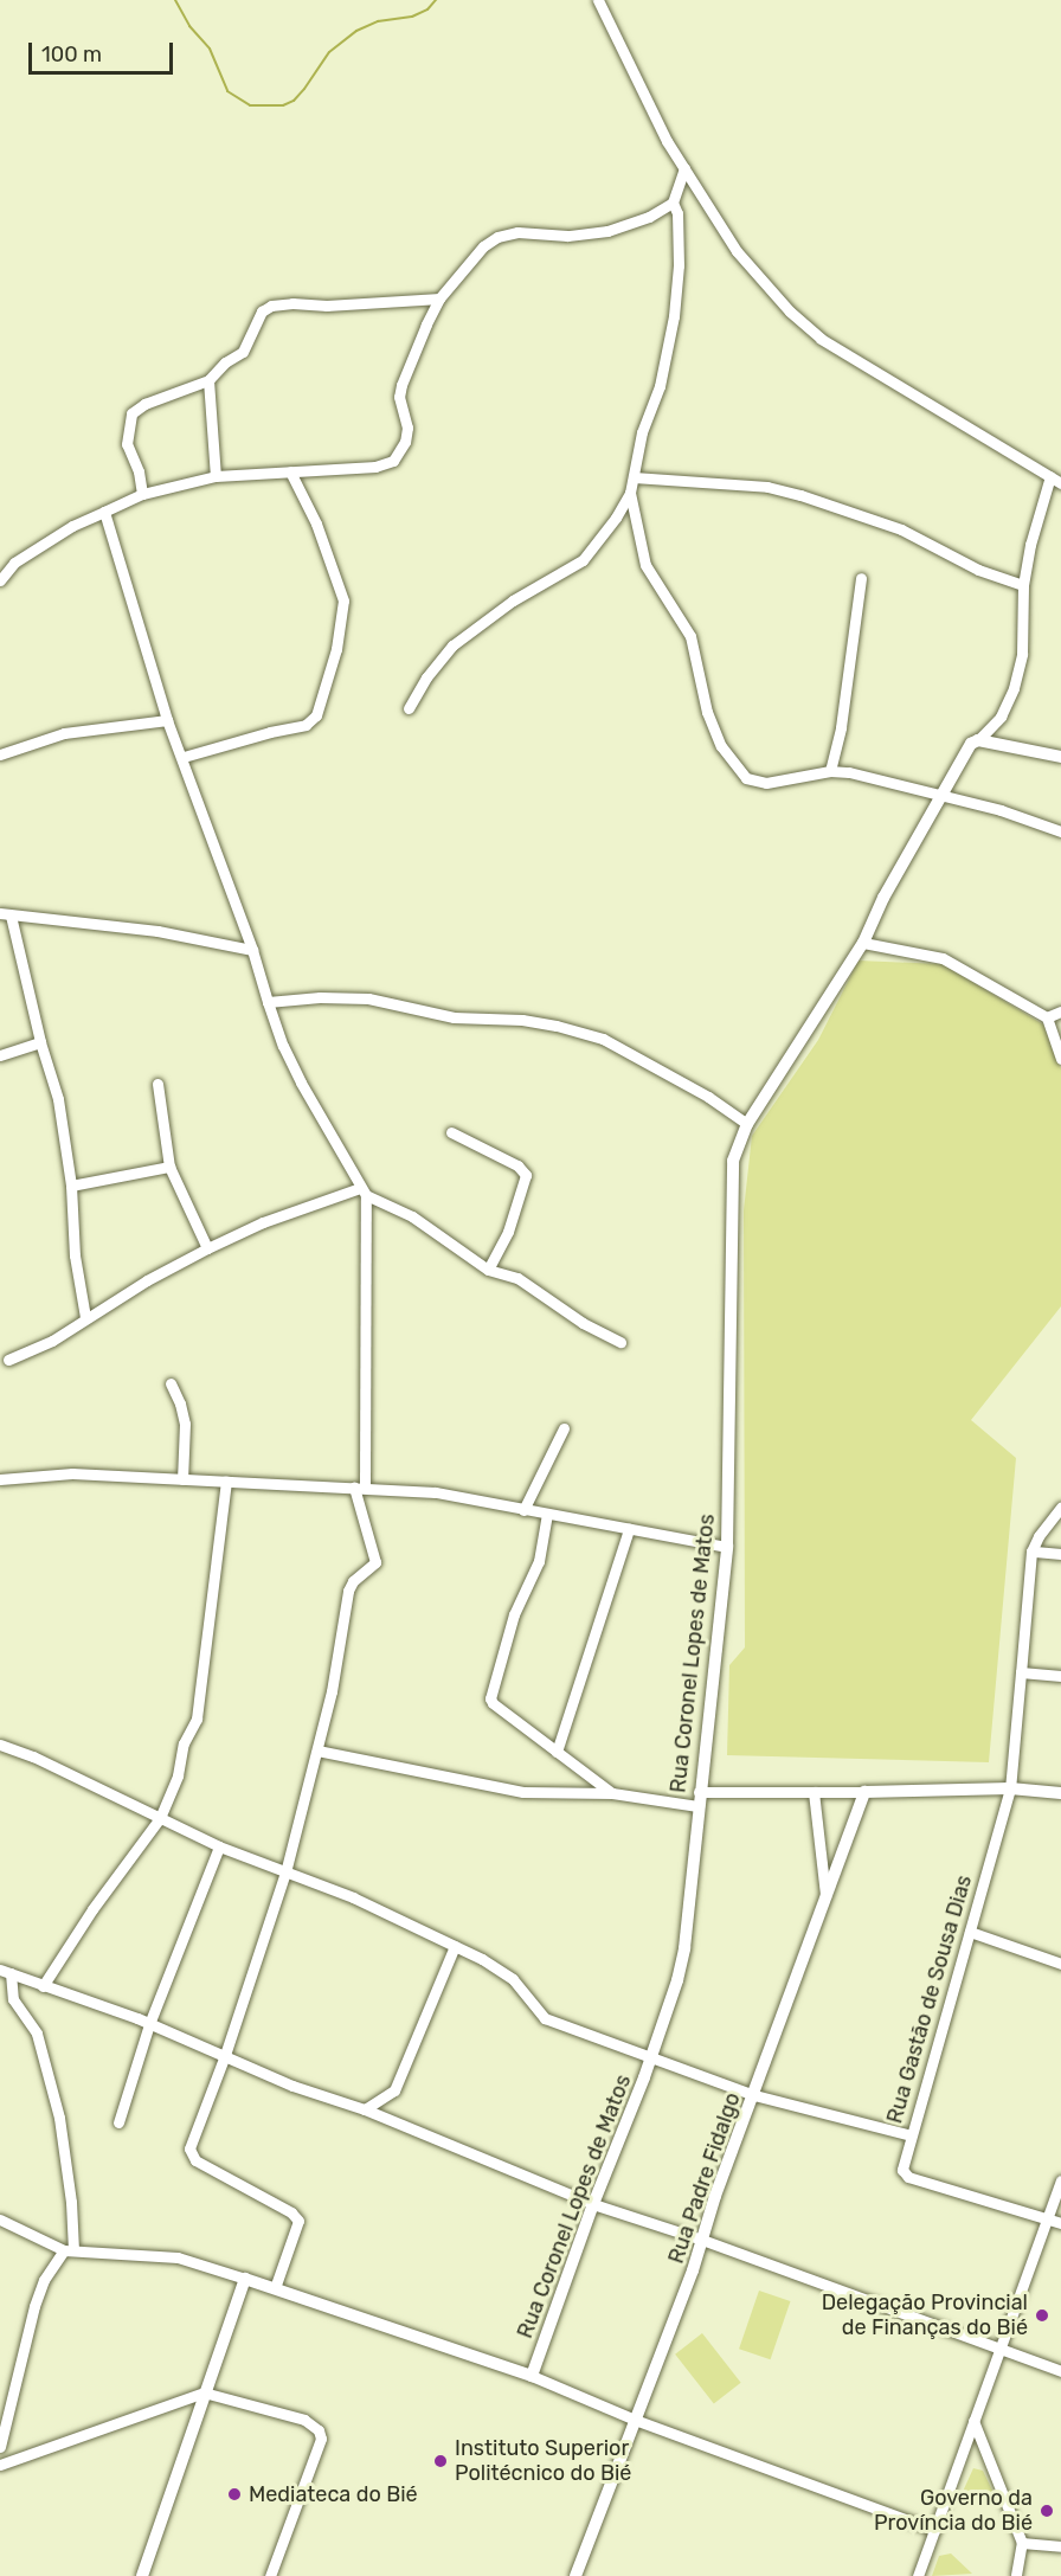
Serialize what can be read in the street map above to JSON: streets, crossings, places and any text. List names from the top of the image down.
{
  "streets": {
    "street": ["Rua Coronel Lopes de Matos", "Rua Gastão de Sousa Dias", "Rua Padre Fidalgo"]
  },
  "places": [
    "Delegação Provincial de Finanças do Bié",
    "Instituto Superior Politécnico do Bié",
    "Mediateca do Bié",
    "Governo da Província do Bié"
  ],
  "scale_bar": "100 m"
}
